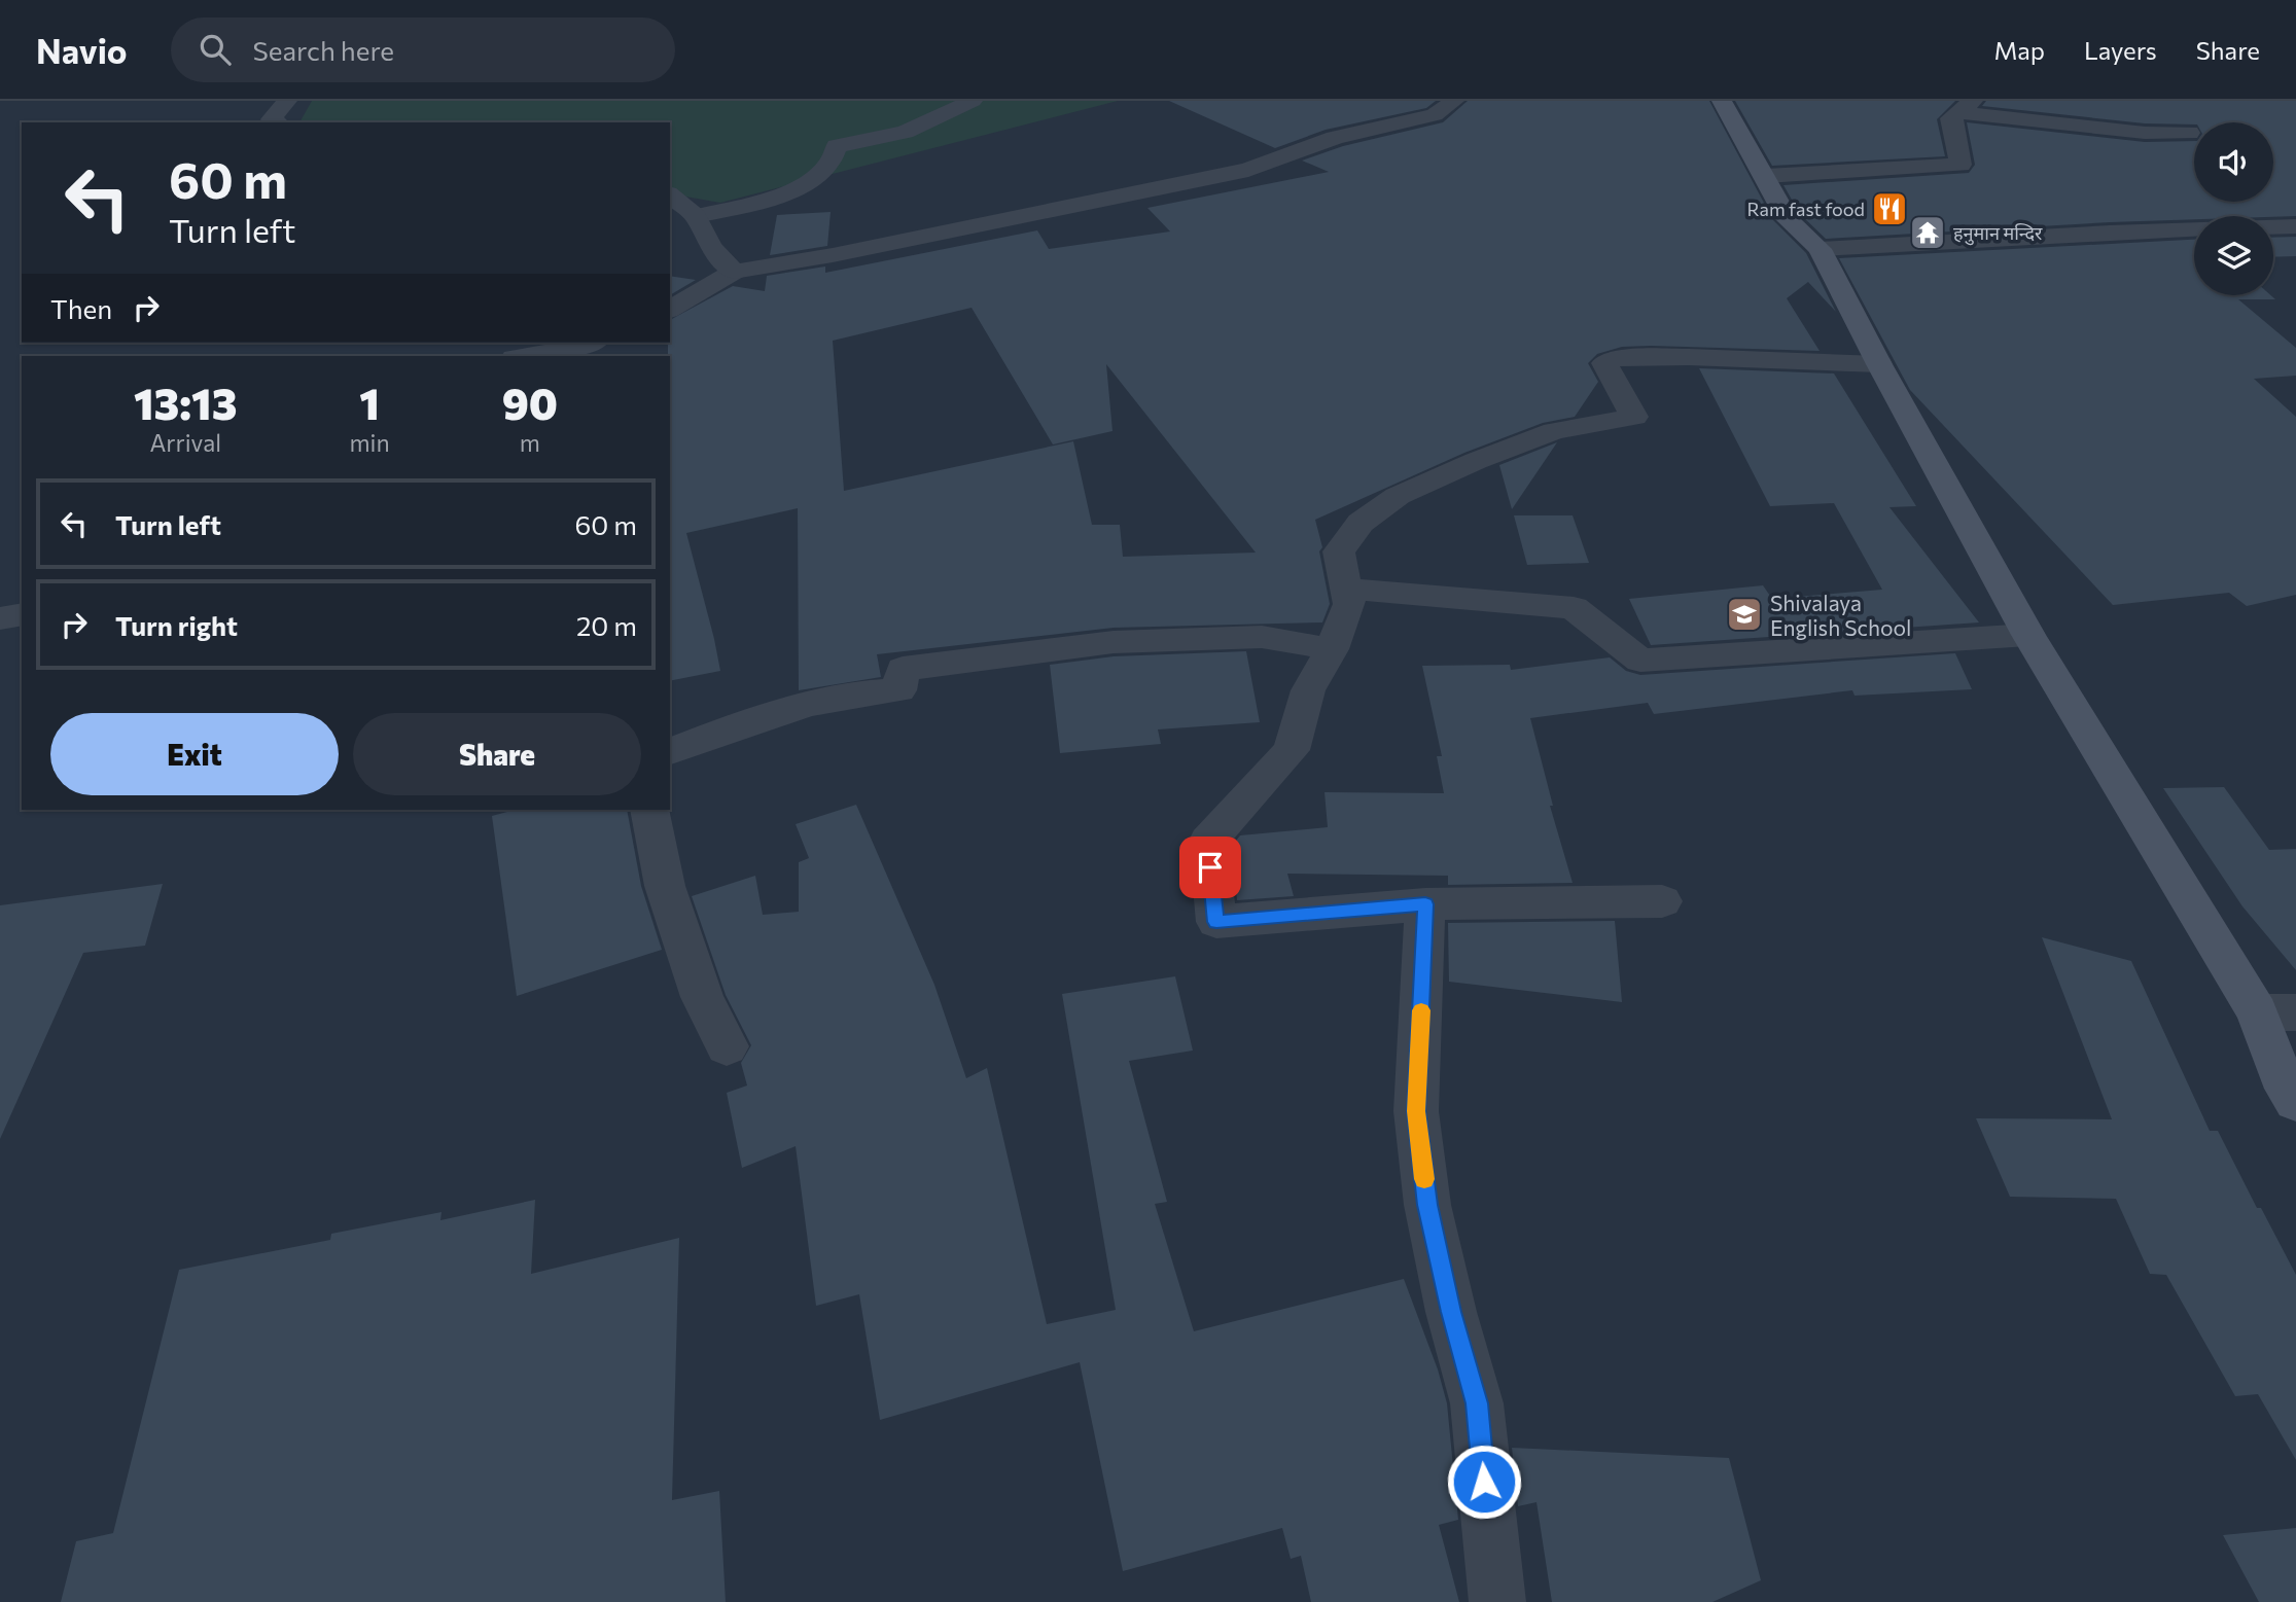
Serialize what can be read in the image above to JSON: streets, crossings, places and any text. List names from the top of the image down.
{
  "places": {
    "restaurant": ["Ram fast food"],
    "temple": ["हनुमान मन्दिर"],
    "school or university": ["Shivalaya English School"]
  },
  "page": {
    "header": "Navio",
    "search": "Search here",
    "nav": ["Map", "Layers", "Share"],
    "turn": ["60 m", "Turn left"],
    "then": "Then",
    "eta": [
      "13:13",
      "Arrival",
      "1",
      "min",
      "90",
      "m"
    ],
    "list": [
      {
        "name": "Turn left",
        "value": "60 m"
      },
      {
        "name": "Turn right",
        "value": "20 m"
      }
    ],
    "buttons": ["Exit", "Share"]
  }
}
